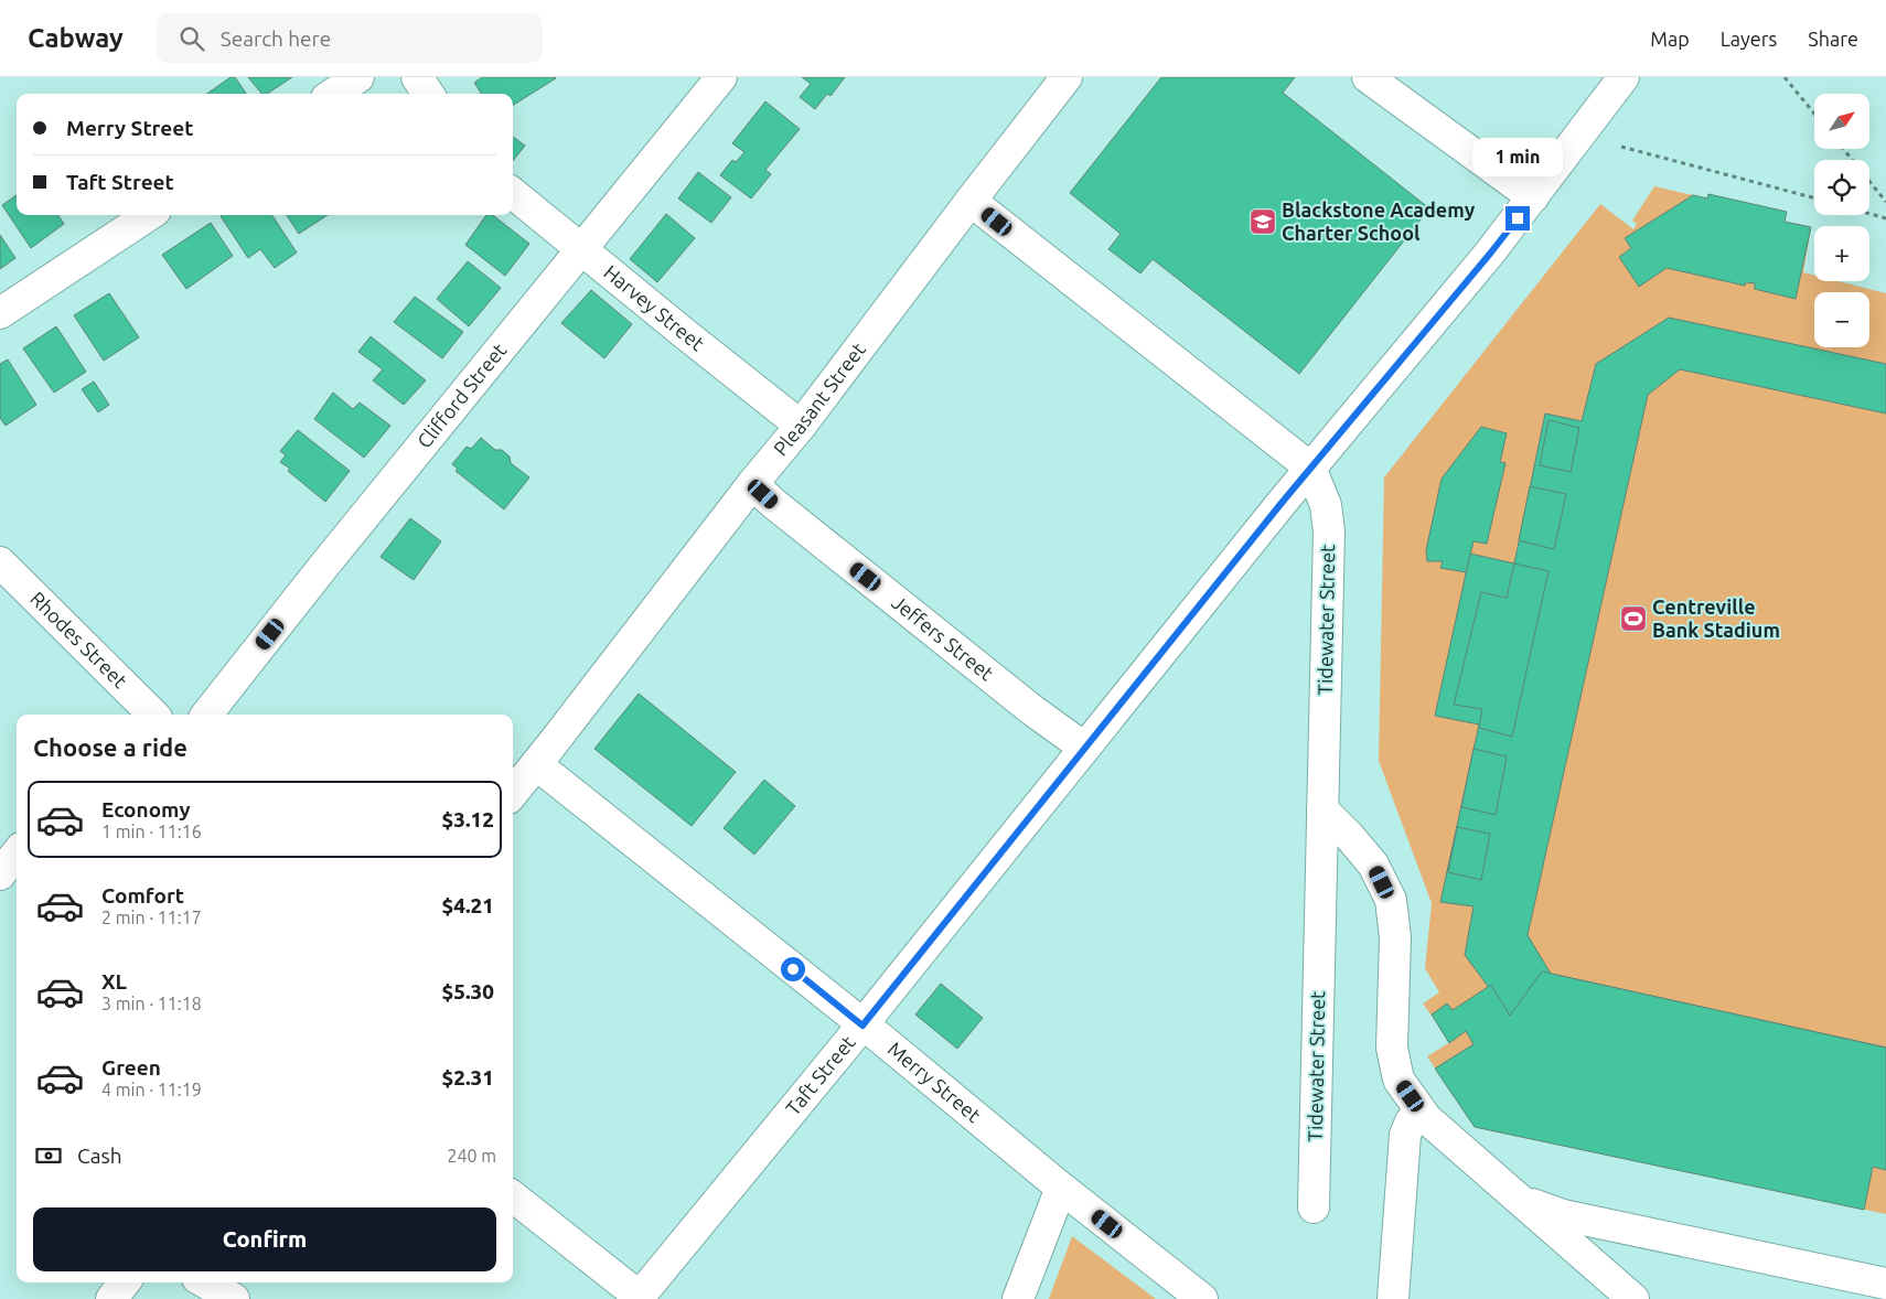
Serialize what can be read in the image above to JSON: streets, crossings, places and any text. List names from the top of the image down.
{
  "streets": {
    "street": [
      "Harvey Street",
      "Clifford Street",
      "Pleasant Street",
      "Tidewater Street",
      "Jeffers Street",
      "Rhodes Street",
      "Taft Street",
      "Merry Street"
    ]
  },
  "crossings": [
    ["Harvey Street", "Clifford Street"],
    ["Harvey Street", "Pleasant Street"],
    ["Pleasant Street", "Tidewater Street"],
    ["Pleasant Street", "Jeffers Street"],
    ["Pleasant Street", "Merry Street"],
    ["Tidewater Street", "Taft Street"],
    ["Jeffers Street", "Taft Street"],
    ["Taft Street", "Merry Street"]
  ],
  "places": {
    "school or university": ["Blackstone Academy Charter School"],
    "sports": ["Centreville Bank Stadium"]
  },
  "north": "top right",
  "page": {
    "header": "Cabway",
    "search": "Search here",
    "nav": ["Map", "Layers", "Share"],
    "map_buttons": ["+", "−"],
    "banner": ["Merry Street", "Taft Street"],
    "bubble": "1 min",
    "heading": "Choose a ride",
    "list": [
      {
        "name": "Economy",
        "note": "1 min · 11:16",
        "value": "$3.12"
      },
      {
        "name": "Comfort",
        "note": "2 min · 11:17",
        "value": "$4.21"
      },
      {
        "name": "XL",
        "note": "3 min · 11:18",
        "value": "$5.30"
      },
      {
        "name": "Green",
        "note": "4 min · 11:19",
        "value": "$2.31"
      }
    ],
    "pay": ["Cash", "240 m"],
    "buttons": "Confirm"
  }
}
